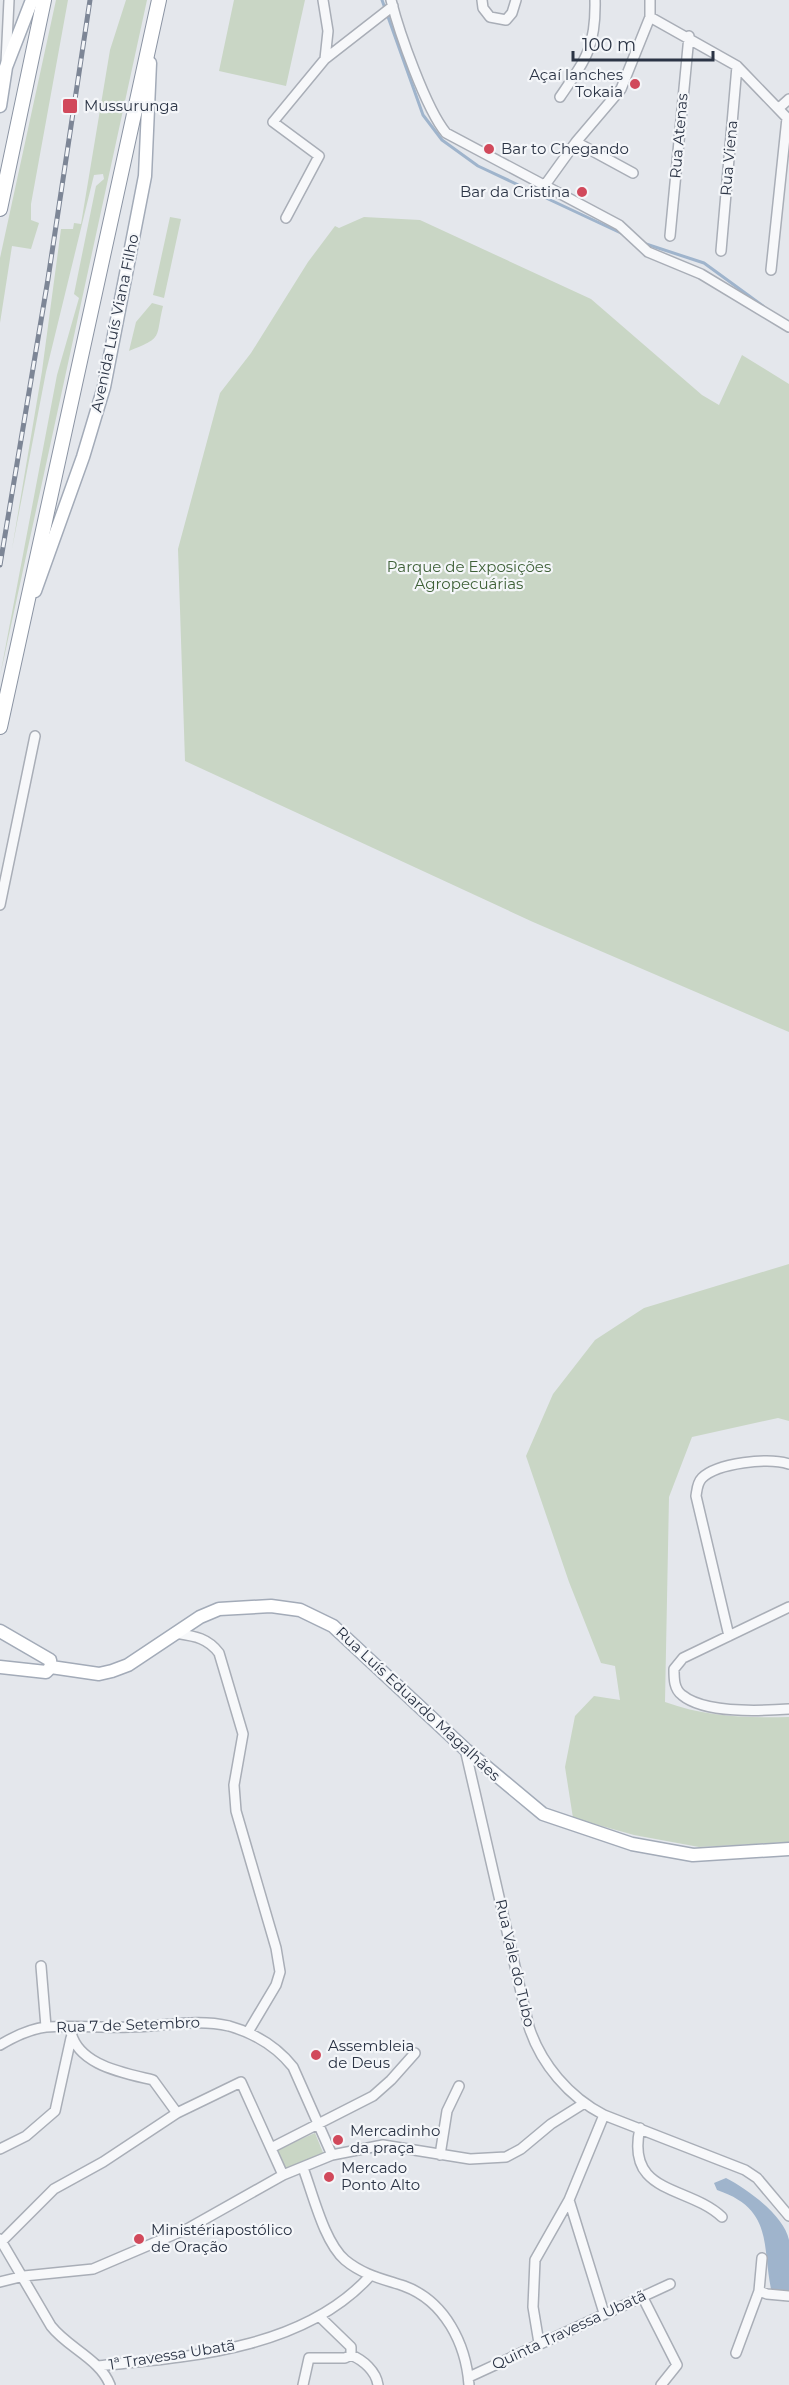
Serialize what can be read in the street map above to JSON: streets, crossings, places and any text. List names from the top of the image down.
{
  "streets": {
    "highway": ["Avenida Luís Viana Filho"],
    "main road": ["Rua Luís Eduardo Magalhães"],
    "street": [
      "Rua Atenas",
      "Rua Viena",
      "Rua Vale do Tubo",
      "Rua 7 de Setembro",
      "Quinta Travessa Ubatã",
      "1ª Travessa Ubatã"
    ]
  },
  "crossings": [
    ["Rua Luís Eduardo Magalhães", "Rua Vale do Tubo"]
  ],
  "parks": ["Parque de Exposições Agropecuárias"],
  "places": {
    "other": [
      "Açaí lanches Tokaia",
      "Bar to Chegando",
      "Bar da Cristina",
      "Assembleia de Deus",
      "Mercadinho da praça",
      "Mercado Ponto Alto",
      "Ministériapostólico de Oração"
    ],
    "transit": ["Mussurunga"]
  },
  "scale_bar": "100 m"
}
